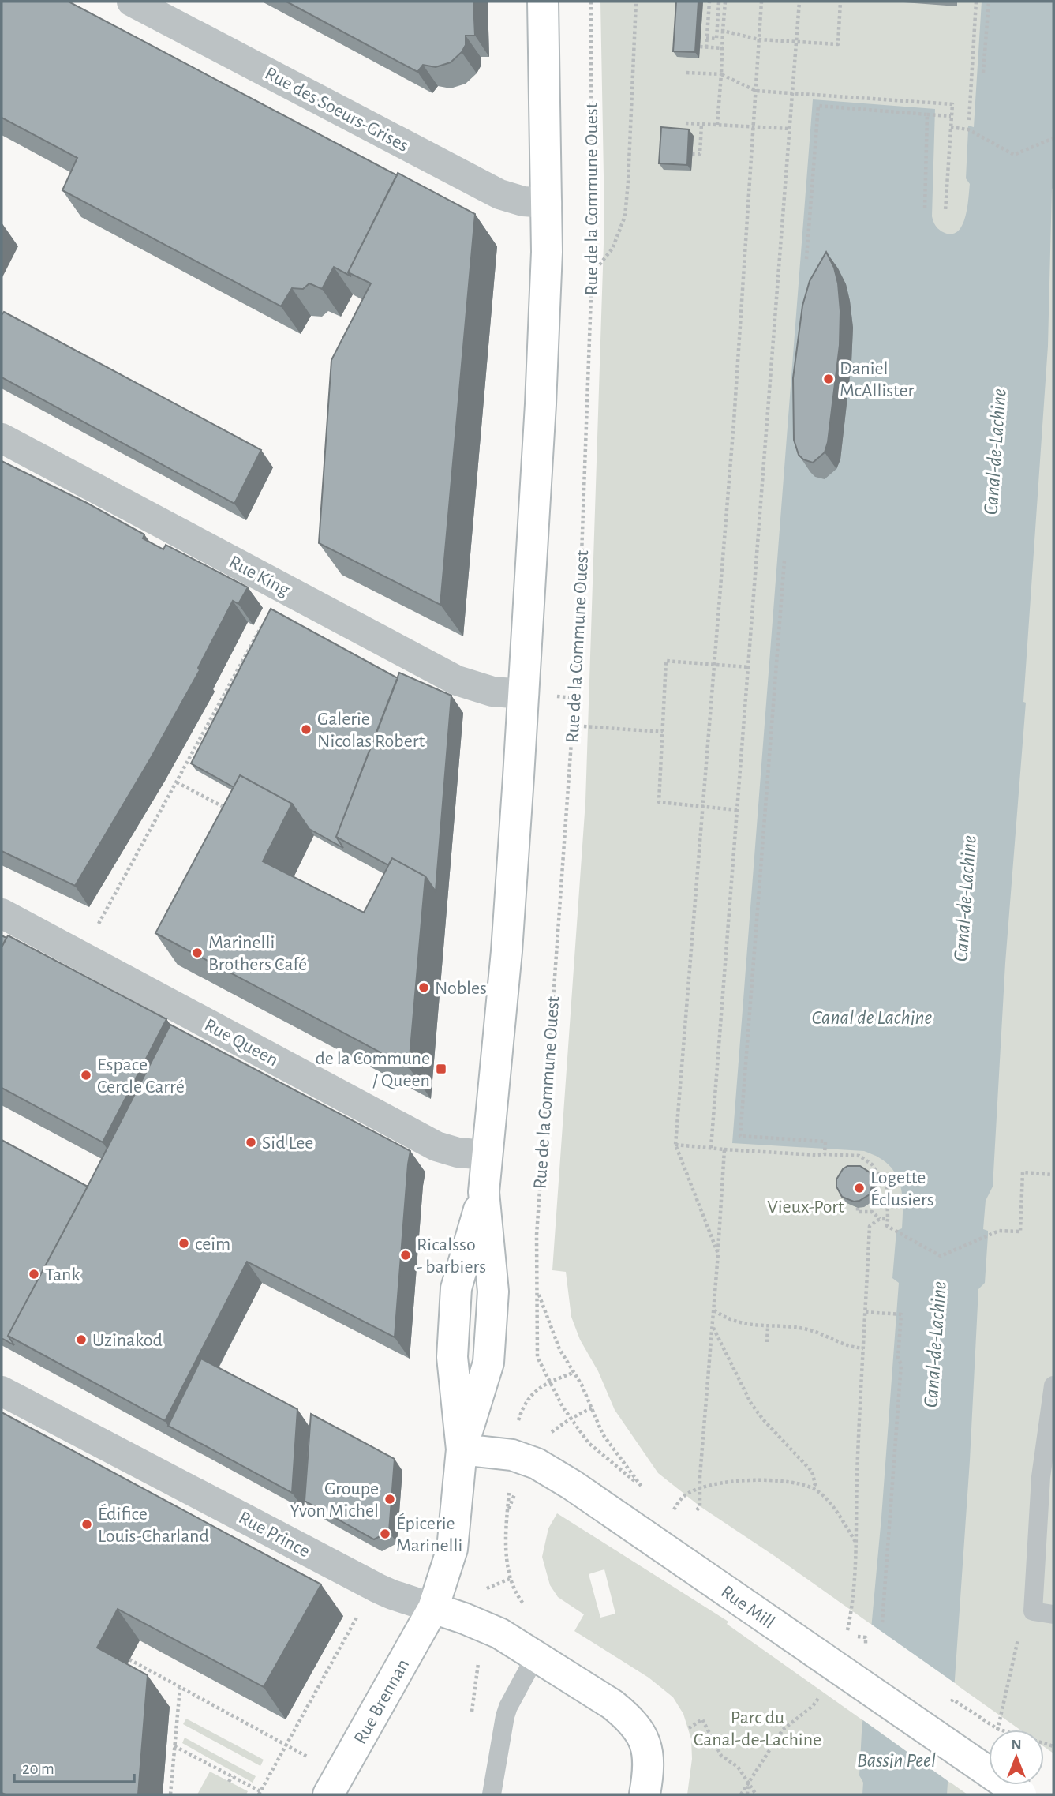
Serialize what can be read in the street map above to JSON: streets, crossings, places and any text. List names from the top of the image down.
{
  "streets": {
    "street": [
      "Rue des Soeurs-Grises",
      "Rue King",
      "Rue Queen",
      "Rue Prince",
      "Rue Mill",
      "Rue Brennan"
    ],
    "path": ["Rue de la Commune Ouest"]
  },
  "crossings": [
    ["Rue Prince", "Rue Brennan"]
  ],
  "water": ["Canal-de-Lachine", "Canal de Lachine", "Bassin Peel"],
  "parks": ["Vieux-Port", "Parc du Canal-de-Lachine"],
  "places": {
    "other": [
      "Daniel McAllister",
      "Galerie Nicolas Robert",
      "Marinelli Brothers Café",
      "Nobles",
      "Espace Cercle Carré",
      "Sid Lee",
      "Logette Éclusiers",
      "ceim",
      "Ricalsso - barbiers",
      "Tank",
      "Uzinakod",
      "Groupe Yvon Michel",
      "Édifice Louis-Charland",
      "Épicerie Marinelli"
    ],
    "transit": ["de la Commune / Queen"]
  },
  "scale_bar": "20 m",
  "north": "top"
}
